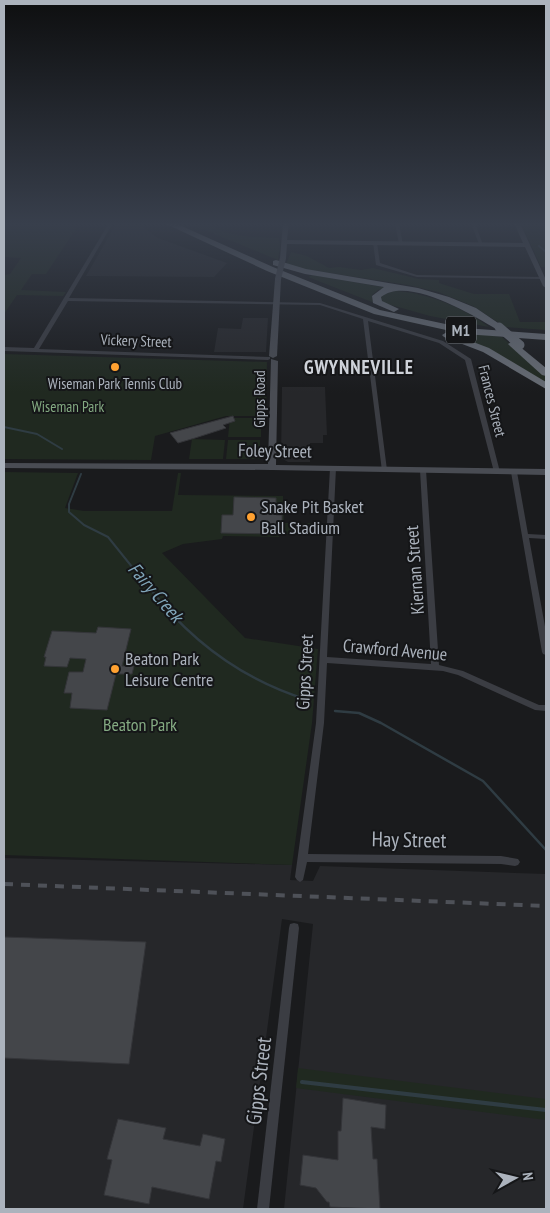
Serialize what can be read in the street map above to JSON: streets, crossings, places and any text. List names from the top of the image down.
{
  "streets": {
    "highway": ["M1"],
    "main road": ["Gipps Road", "Foley Street"],
    "street": [
      "Vickery Street",
      "Frances Street",
      "Kiernan Street",
      "Crawford Avenue",
      "Gipps Street",
      "Hay Street"
    ]
  },
  "crossings": [
    ["Vickery Street", "Gipps Road"],
    ["Gipps Road", "Frances Street"],
    ["Gipps Road", "Foley Street"],
    ["Frances Street", "Foley Street"],
    ["Foley Street", "Kiernan Street"],
    ["Foley Street", "Gipps Street"],
    ["Kiernan Street", "Crawford Avenue"],
    ["Crawford Avenue", "Gipps Street"],
    ["Gipps Street", "Hay Street"]
  ],
  "districts": ["GWYNNEVILLE"],
  "water": ["Fairy Creek"],
  "parks": ["Wiseman Park", "Beaton Park"],
  "places": ["Wiseman Park Tennis Club", "Snake Pit Basket Ball Stadium", "Beaton Park Leisure Centre"],
  "north": "right"
}
